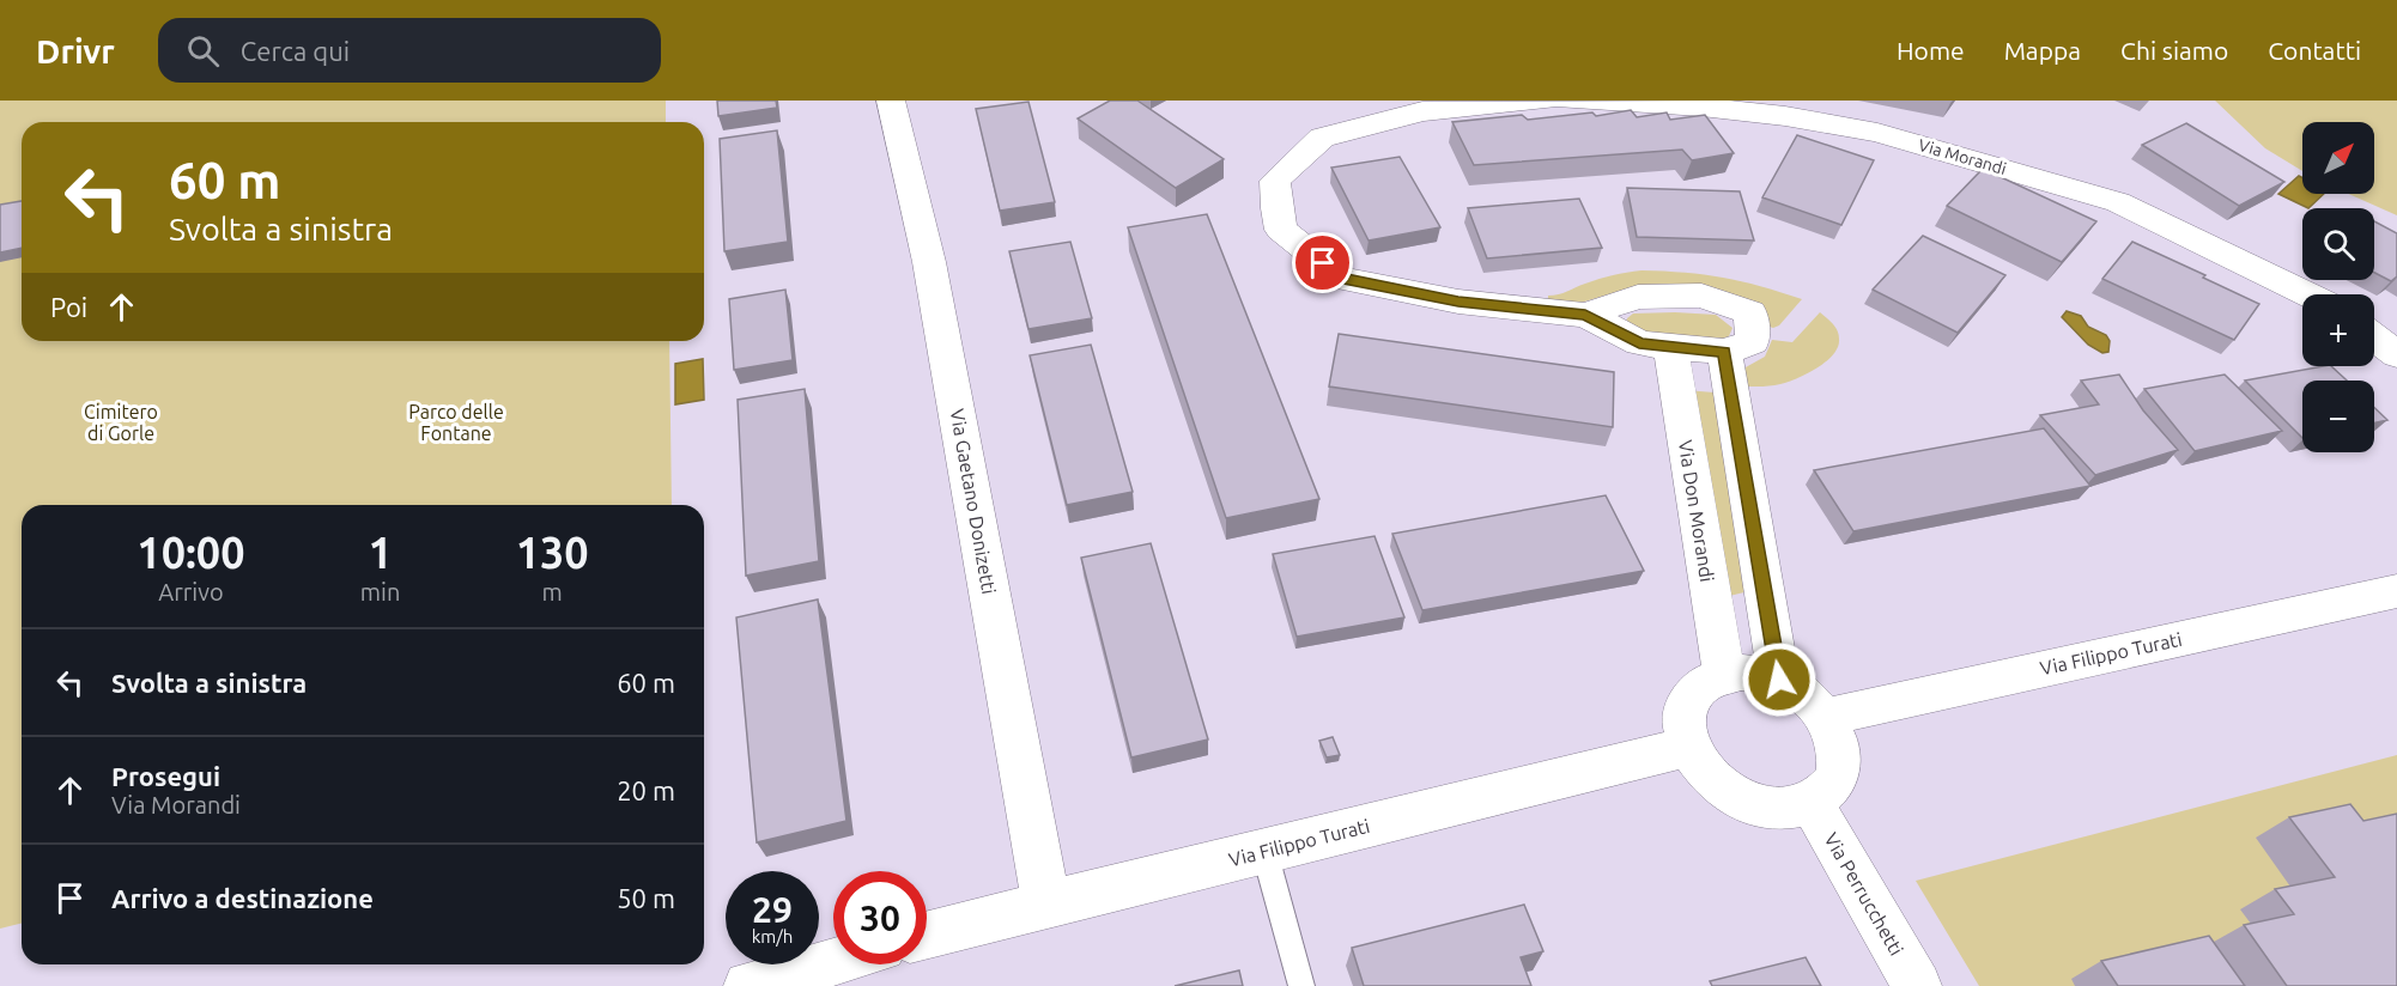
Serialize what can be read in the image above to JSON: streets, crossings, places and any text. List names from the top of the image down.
{
  "streets": {
    "street": [
      "Via Morandi",
      "Via Gaetano Donizetti",
      "Via Don Morandi",
      "Via Filippo Turati",
      "Via Perrucchetti"
    ]
  },
  "crossings": [
    ["Via Gaetano Donizetti", "Via Filippo Turati"],
    ["Via Don Morandi", "Via Filippo Turati"],
    ["Via Don Morandi", "Via Perrucchetti"],
    ["Via Filippo Turati", "Via Perrucchetti"]
  ],
  "parks": ["Cimitero di Gorle", "Parco delle Fontane"],
  "north": "top right",
  "page": {
    "header": "Drivr",
    "search": "Cerca qui",
    "nav": [
      "Home",
      "Mappa",
      "Chi siamo",
      "Contatti"
    ],
    "map_buttons": ["+", "−"],
    "turn": ["60 m", "Svolta a sinistra"],
    "then": "Poi",
    "eta": [
      "10:00",
      "Arrivo",
      "1",
      "min",
      "130",
      "m"
    ],
    "list": [
      {
        "name": "Svolta a sinistra",
        "value": "60 m"
      },
      {
        "name": "Prosegui",
        "note": "Via Morandi",
        "value": "20 m"
      },
      {
        "name": "Arrivo a destinazione",
        "value": "50 m"
      }
    ],
    "speed": "29 km/h",
    "limit": "30"
  }
}
